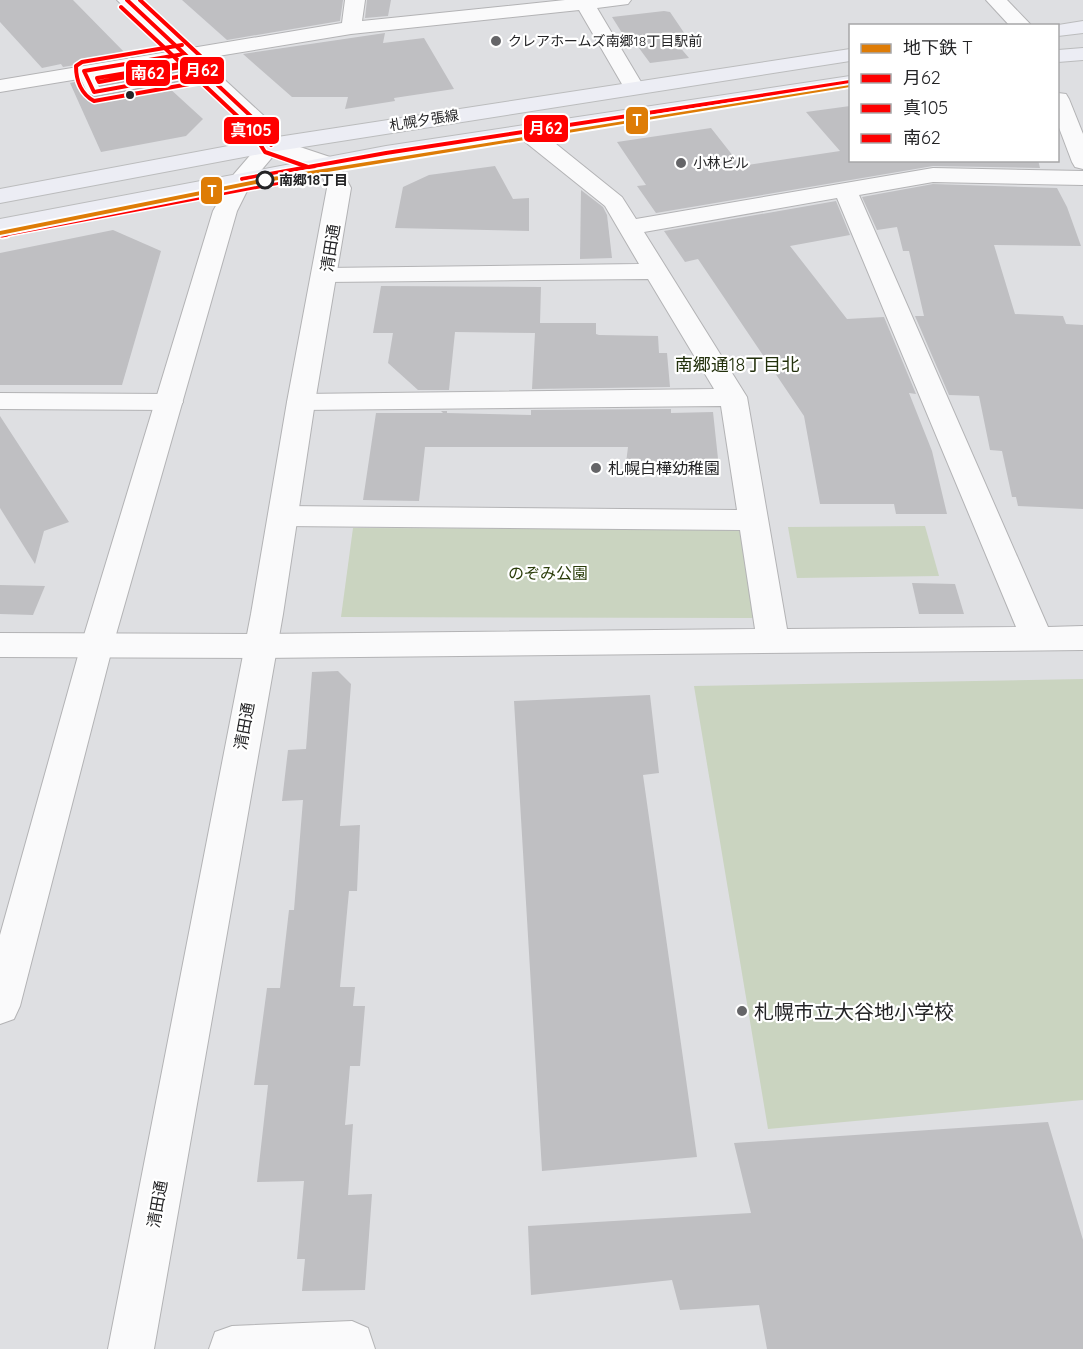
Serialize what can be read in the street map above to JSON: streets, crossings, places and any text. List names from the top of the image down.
{
  "streets": {
    "main road": ["札幌夕張線"],
    "street": ["清田通"]
  },
  "crossings": [
    ["札幌夕張線", "清田通"]
  ],
  "districts": ["南郷通18丁目北"],
  "parks": ["のぞみ公園"],
  "places": [
    "クレアホームズ南郷18丁目駅前",
    "小林ビル",
    "南郷18丁目",
    "札幌白樺幼稚園",
    "札幌市立大谷地小学校"
  ],
  "lines": [
    "transit line 月62",
    "transit line 南62",
    "transit line 真105",
    "metro line T"
  ],
  "legend": [
    "地下鉄 T",
    "月62",
    "真105",
    "南62"
  ]
}
